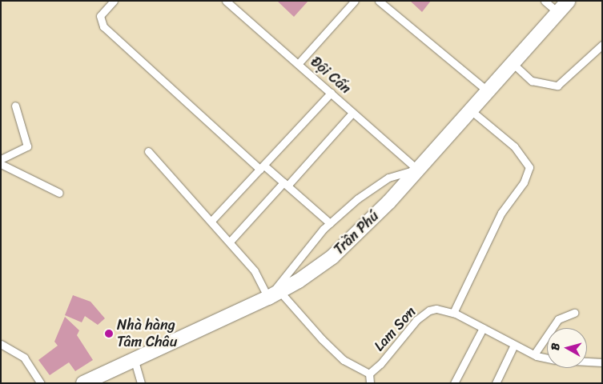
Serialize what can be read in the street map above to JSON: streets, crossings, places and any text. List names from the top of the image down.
{
  "streets": {
    "highway": ["Trần Phú"],
    "street": ["Đội Cấn", "Lam Sơn"]
  },
  "crossings": [
    ["Đội Cấn", "Trần Phú"]
  ],
  "places": ["Nhà hàng Tâm Châu"],
  "north": "left"
}
